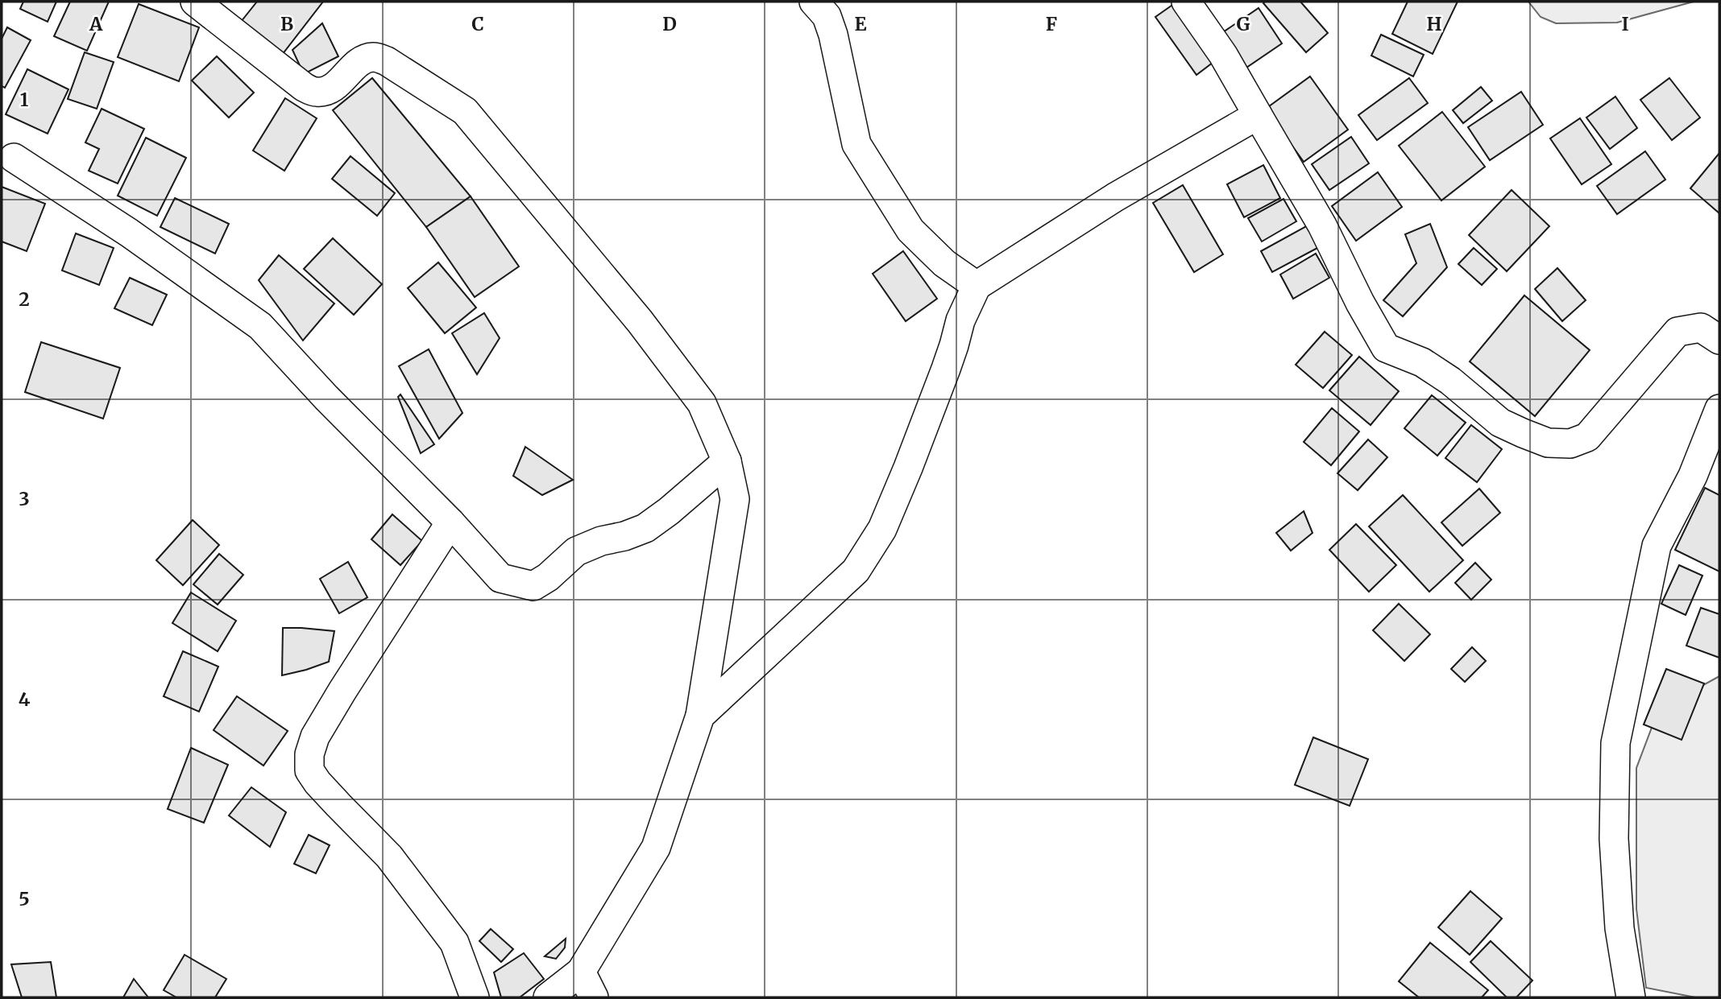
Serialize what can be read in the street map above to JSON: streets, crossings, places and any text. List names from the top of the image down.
{
  "grid": {
    "columns": [
      "A",
      "B",
      "C",
      "D",
      "E",
      "F",
      "G",
      "H",
      "I"
    ],
    "rows": [
      "1",
      "2",
      "3",
      "4",
      "5"
    ]
  }
}
